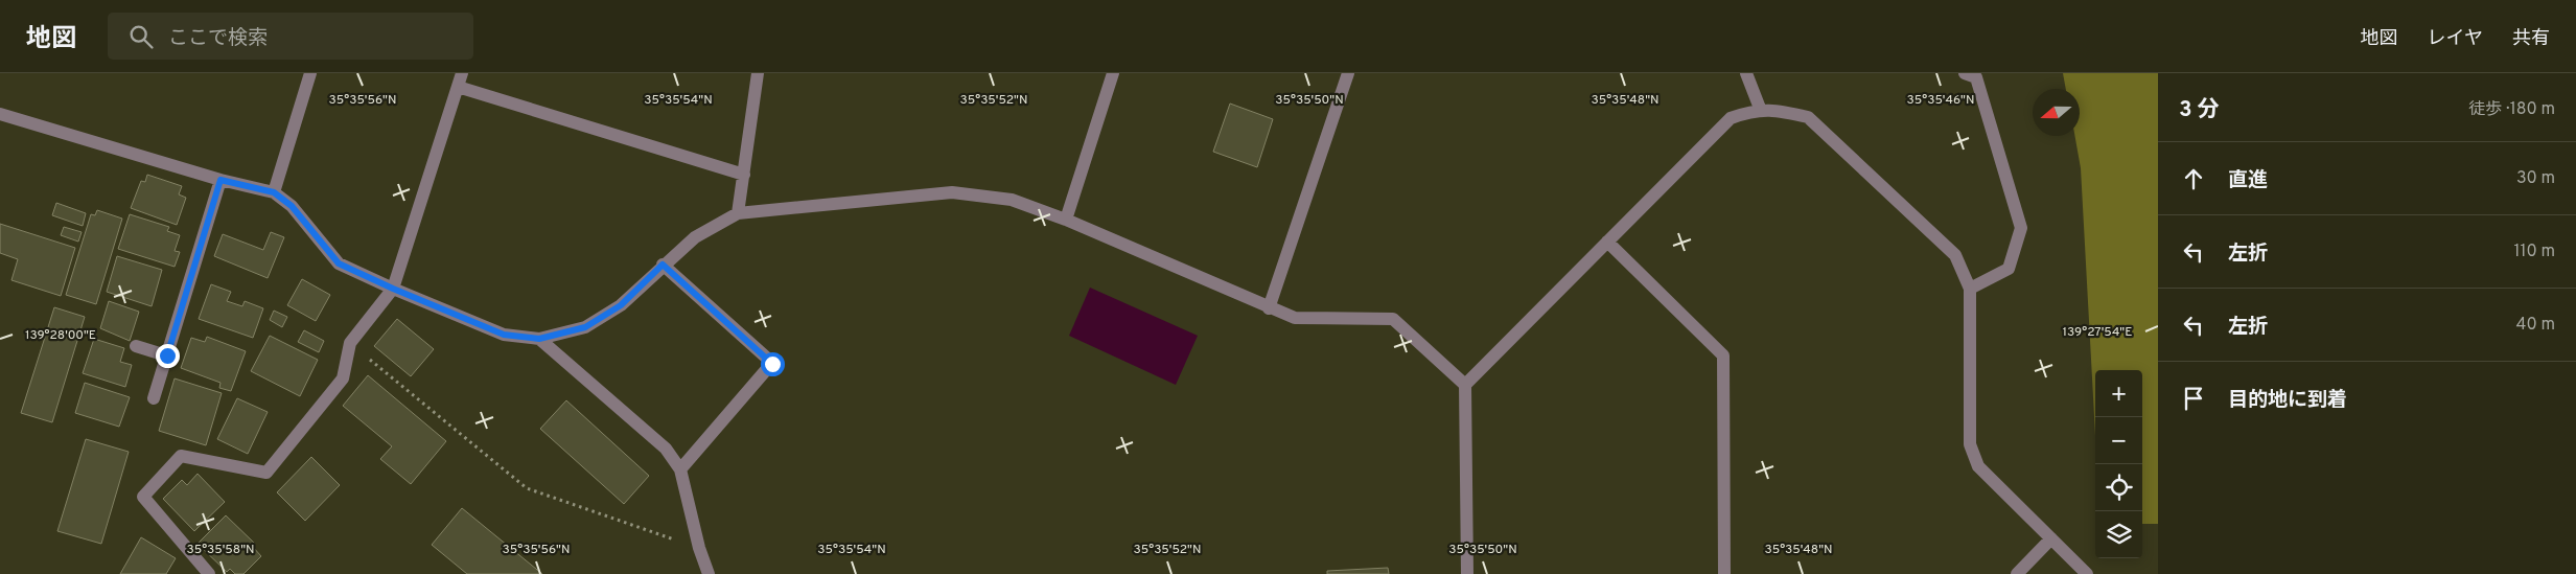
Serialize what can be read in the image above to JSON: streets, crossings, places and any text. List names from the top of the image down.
{
  "north": "left",
  "page": {
    "header": "地図",
    "search": "ここで検索",
    "nav": ["地図", "レイヤ", "共有"],
    "heading": ["3 分", "徒歩 · 180 m"],
    "list": [
      ["直進", "30 m"],
      ["左折", "110 m"],
      ["左折", "40 m"],
      "目的地に到着"
    ],
    "map_buttons": ["+", "−"]
  },
  "coordinates": [
    "35°35'56\"N",
    "35°35'54\"N",
    "35°35'52\"N",
    "35°35'50\"N",
    "35°35'48\"N",
    "35°35'46\"N",
    "139°27'54\"E",
    "139°28'00\"E",
    "35°35'58\"N"
  ]
}
